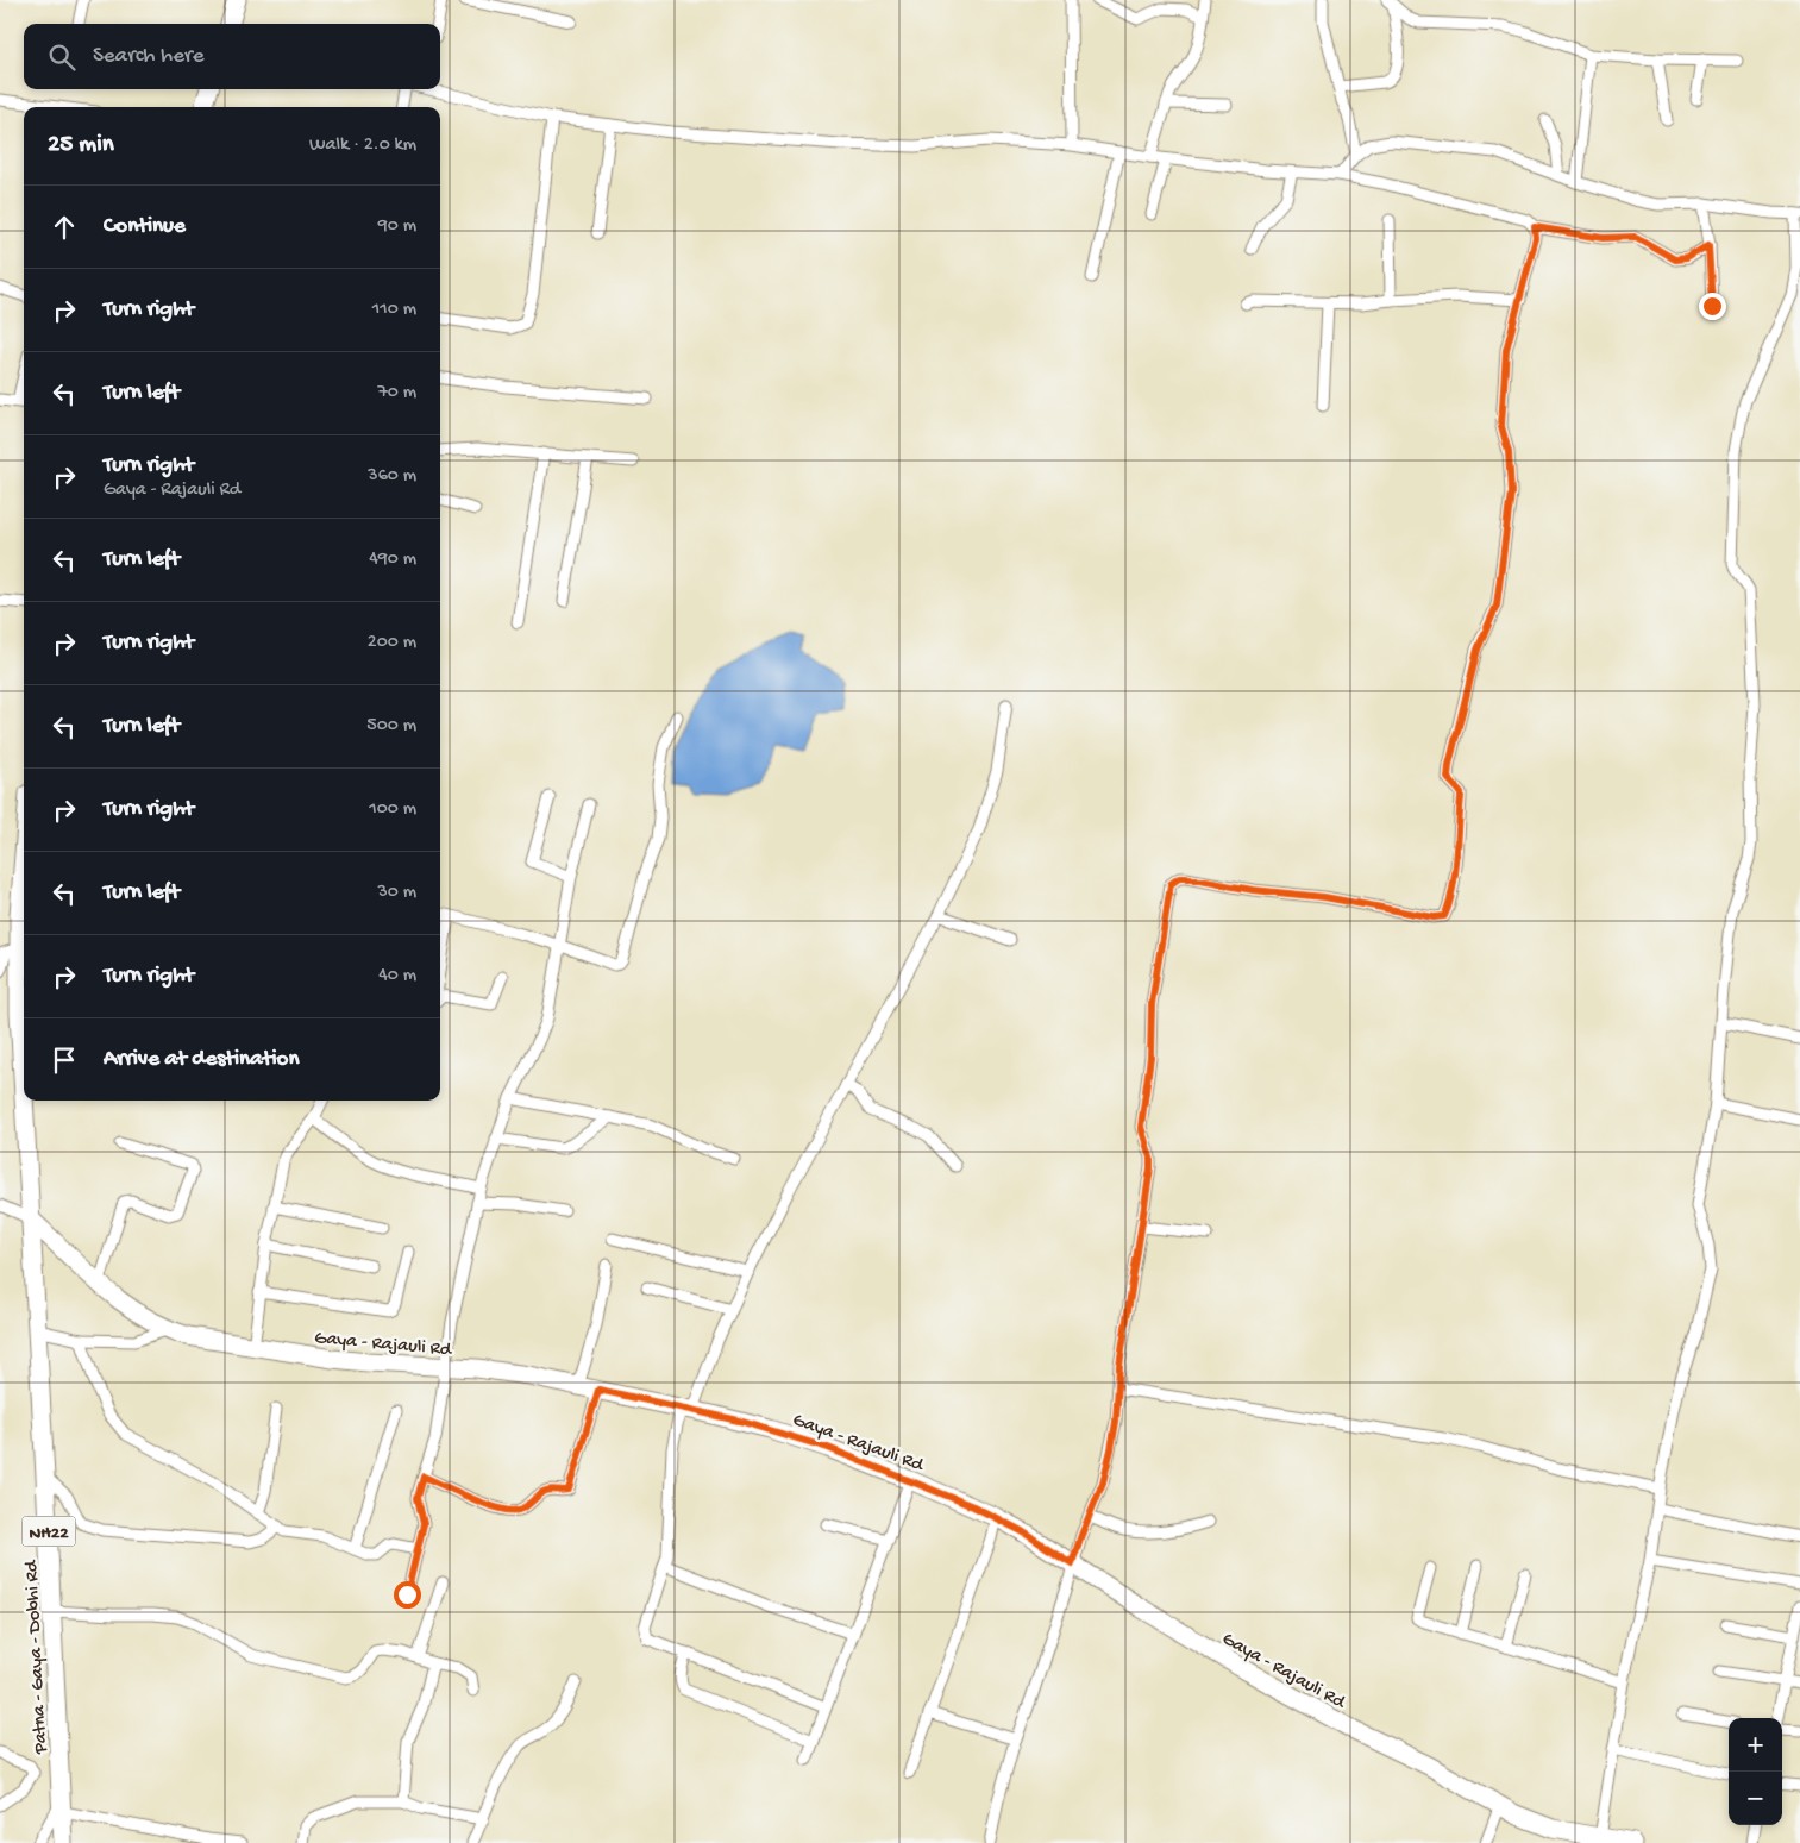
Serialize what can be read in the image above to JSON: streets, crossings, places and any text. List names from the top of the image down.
{
  "streets": {
    "main road": ["Gaya - Rajauli Rd", "NH22", "Patna - Gaya - Dobhi Rd"]
  },
  "crossings": [
    ["Gaya - Rajauli Rd", "Patna - Gaya - Dobhi Rd"]
  ],
  "page": {
    "search": "Search here",
    "heading": ["25 min", "Walk · 2.0 km"],
    "list": [
      ["Continue", "90 m"],
      ["Turn right", "110 m"],
      ["Turn left", "70 m"],
      ["Turn right", "Gaya - Rajauli Rd", "360 m"],
      ["Turn left", "490 m"],
      ["Turn right", "200 m"],
      ["Turn left", "500 m"],
      ["Turn right", "100 m"],
      ["Turn left", "30 m"],
      ["Turn right", "40 m"],
      "Arrive at destination"
    ],
    "map_buttons": ["+", "−"]
  }
}
